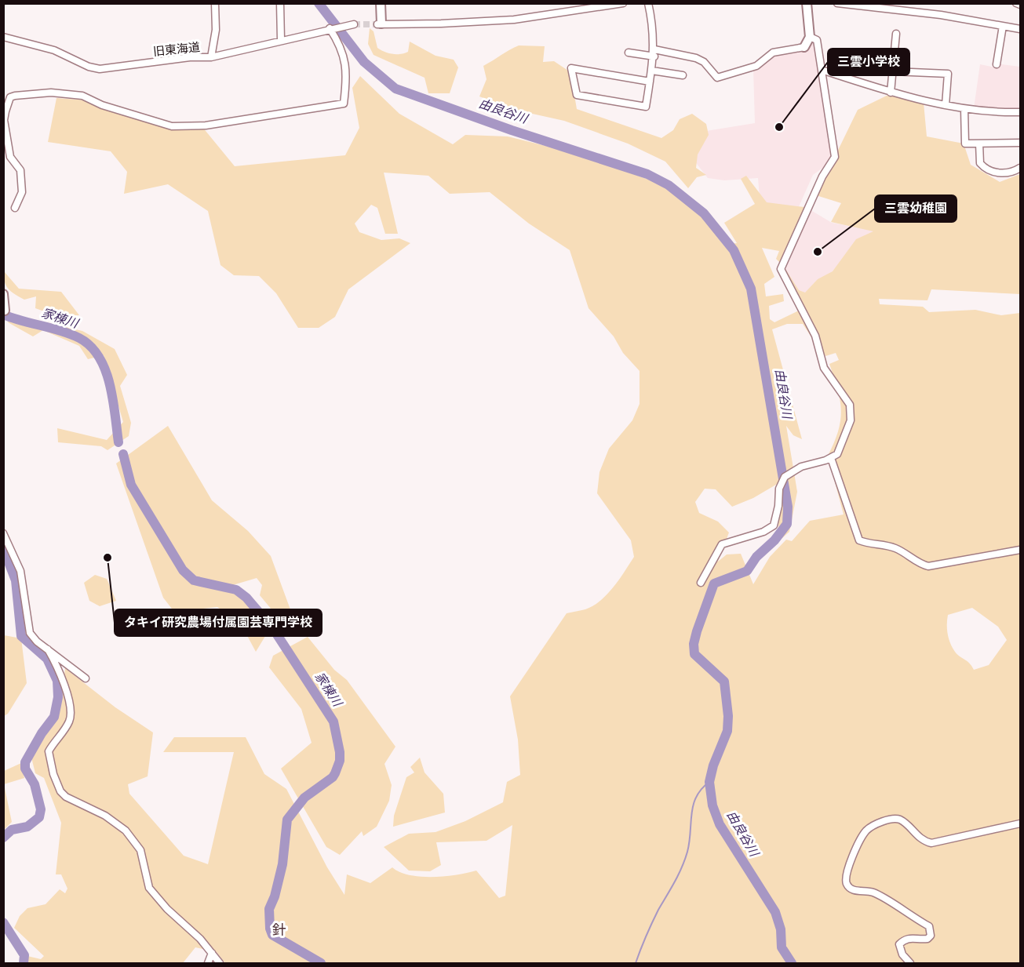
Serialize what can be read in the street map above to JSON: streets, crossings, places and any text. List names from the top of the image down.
{
  "streets": {
    "street": ["旧東海道"]
  },
  "districts": ["針"],
  "water": ["由良谷川", "家棟川"],
  "places": ["三雲小学校", "三雲幼稚園", "タキイ研究農場付属園芸専門学校"]
}
